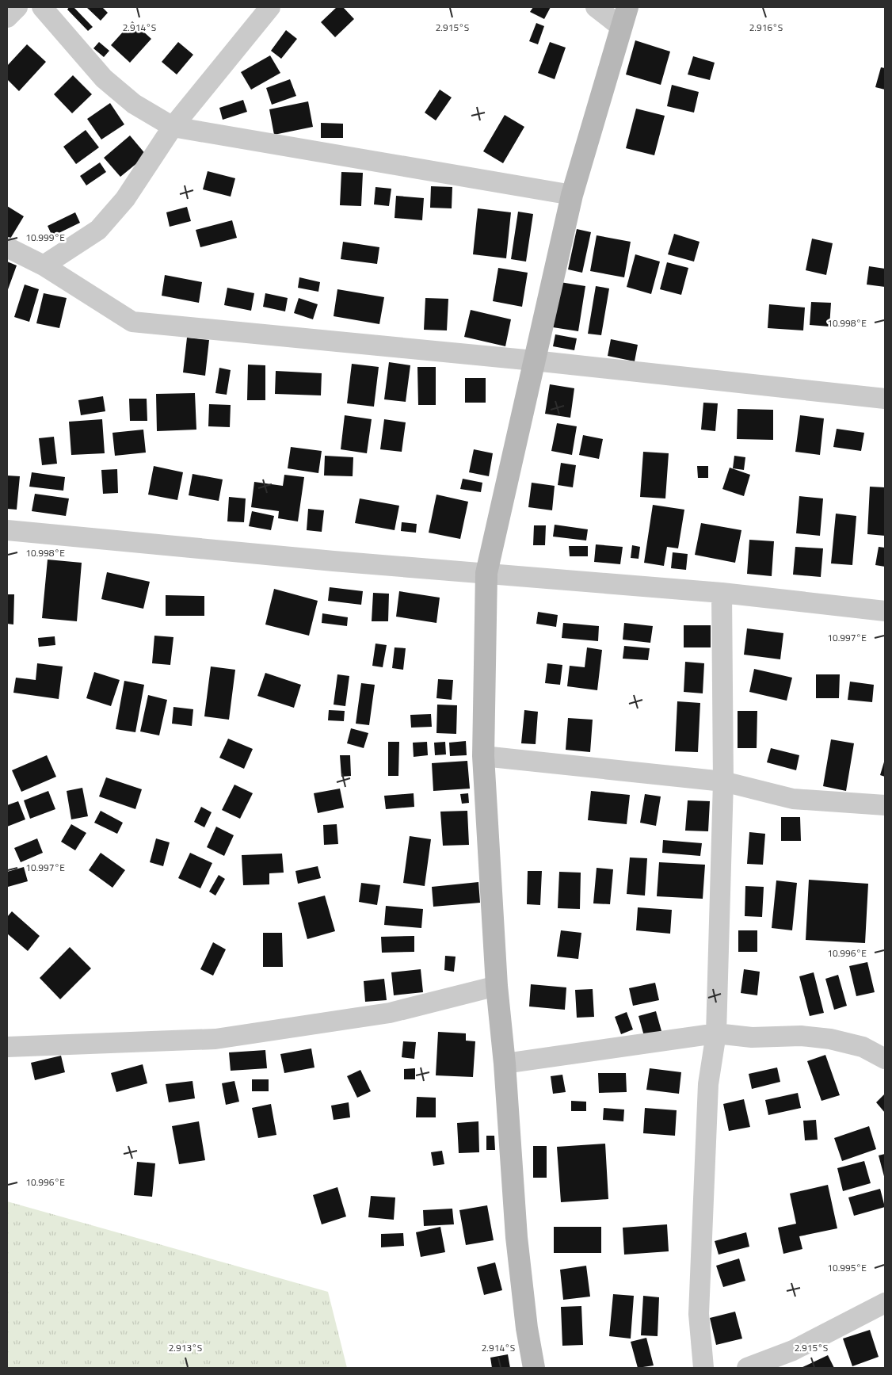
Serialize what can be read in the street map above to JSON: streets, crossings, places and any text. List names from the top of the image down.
{
  "coordinates": [
    "2.914°S",
    "2.915°S",
    "2.916°S",
    "10.999°E",
    "10.998°E",
    "10.997°E",
    "10.996°E",
    "10.995°E",
    "2.913°S"
  ]
}
